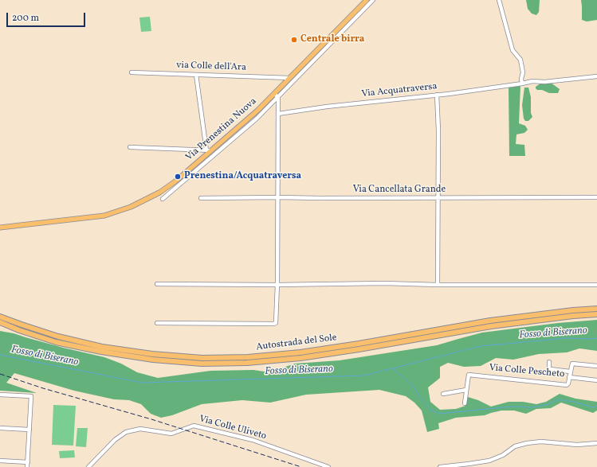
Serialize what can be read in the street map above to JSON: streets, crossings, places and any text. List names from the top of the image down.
{
  "streets": {
    "highway": ["Autostrada del Sole"],
    "main road": ["Via Prenestina Nuova"],
    "street": [
      "via Colle dell'Ara",
      "Via Acquatraversa",
      "Via Cancellata Grande",
      "Via Colle Pescheto",
      "Via Colle Uliveto"
    ]
  },
  "crossings": [
    ["via Colle dell'Ara", "Via Prenestina Nuova"]
  ],
  "water": ["Fosso di Biserano"],
  "places": ["Centrale birra", "Prenestina/Acquatraversa"],
  "scale_bar": "200 m"
}
